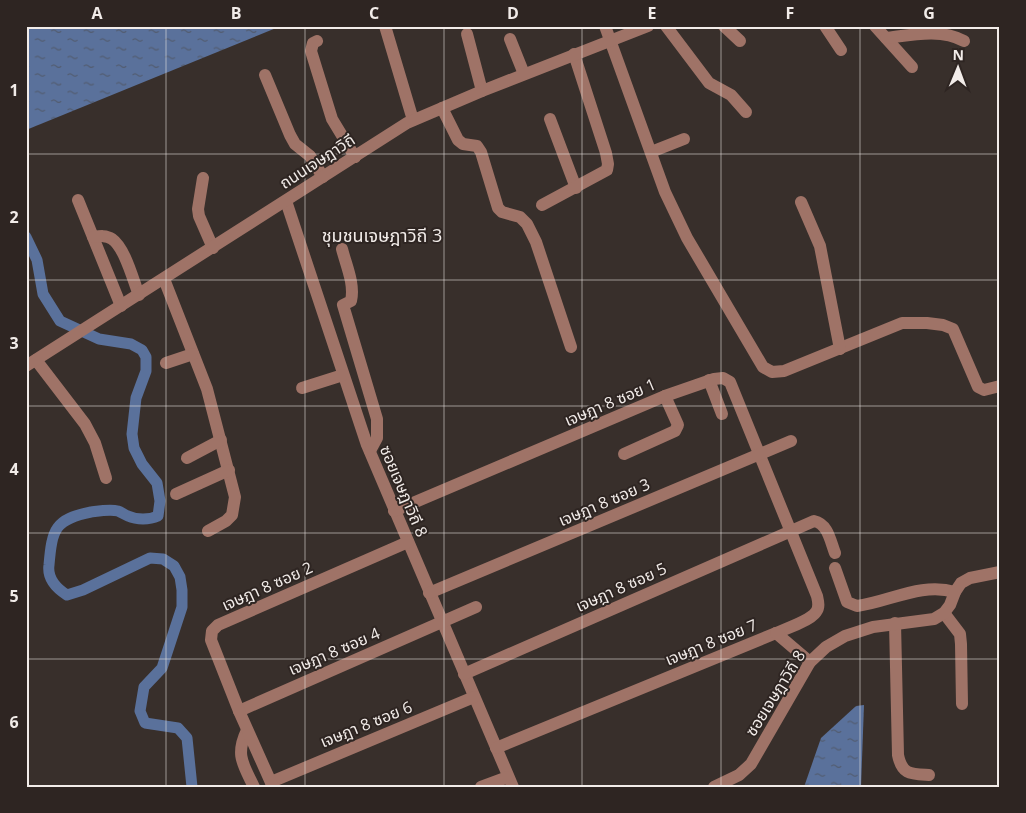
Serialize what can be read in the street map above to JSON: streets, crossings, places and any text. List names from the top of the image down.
{
  "streets": {
    "street": [
      "ถนนเจษฎาวิถี",
      "เจษฎา 8 ซอย 1",
      "ซอยเจษฎาวิถี 8",
      "เจษฎา 8 ซอย 3",
      "เจษฎา 8 ซอย 2",
      "เจษฎา 8 ซอย 5",
      "เจษฎา 8 ซอย 7",
      "เจษฎา 8 ซอย 4",
      "เจษฎา 8 ซอย 6"
    ]
  },
  "crossings": [
    ["ถนนเจษฎาวิถี", "ซอยเจษฎาวิถี 8"],
    ["เจษฎา 8 ซอย 1", "ซอยเจษฎาวิถี 8"],
    ["ซอยเจษฎาวิถี 8", "เจษฎา 8 ซอย 3"],
    ["ซอยเจษฎาวิถี 8", "เจษฎา 8 ซอย 2"],
    ["ซอยเจษฎาวิถี 8", "เจษฎา 8 ซอย 5"],
    ["ซอยเจษฎาวิถี 8", "เจษฎา 8 ซอย 7"],
    ["ซอยเจษฎาวิถี 8", "เจษฎา 8 ซอย 4"],
    ["ซอยเจษฎาวิถี 8", "เจษฎา 8 ซอย 6"],
    ["เจษฎา 8 ซอย 3", "เจษฎา 8 ซอย 7"],
    ["เจษฎา 8 ซอย 2", "เจษฎา 8 ซอย 4"],
    ["เจษฎา 8 ซอย 2", "เจษฎา 8 ซอย 6"],
    ["เจษฎา 8 ซอย 5", "เจษฎา 8 ซอย 7"]
  ],
  "districts": ["ชุมชนเจษฎาวิถี 3"],
  "north": "top",
  "grid": {
    "columns": [
      "A",
      "B",
      "C",
      "D",
      "E",
      "F",
      "G"
    ],
    "rows": [
      "1",
      "2",
      "3",
      "4",
      "5",
      "6"
    ]
  }
}
